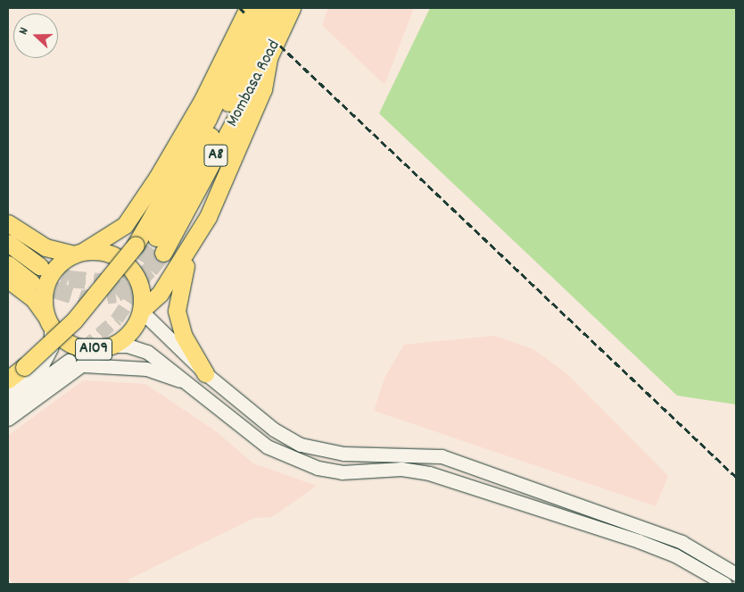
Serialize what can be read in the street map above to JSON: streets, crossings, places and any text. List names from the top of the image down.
{
  "streets": {
    "highway": ["Mombasa Road", "A8", "A109"]
  },
  "north": "left"
}
